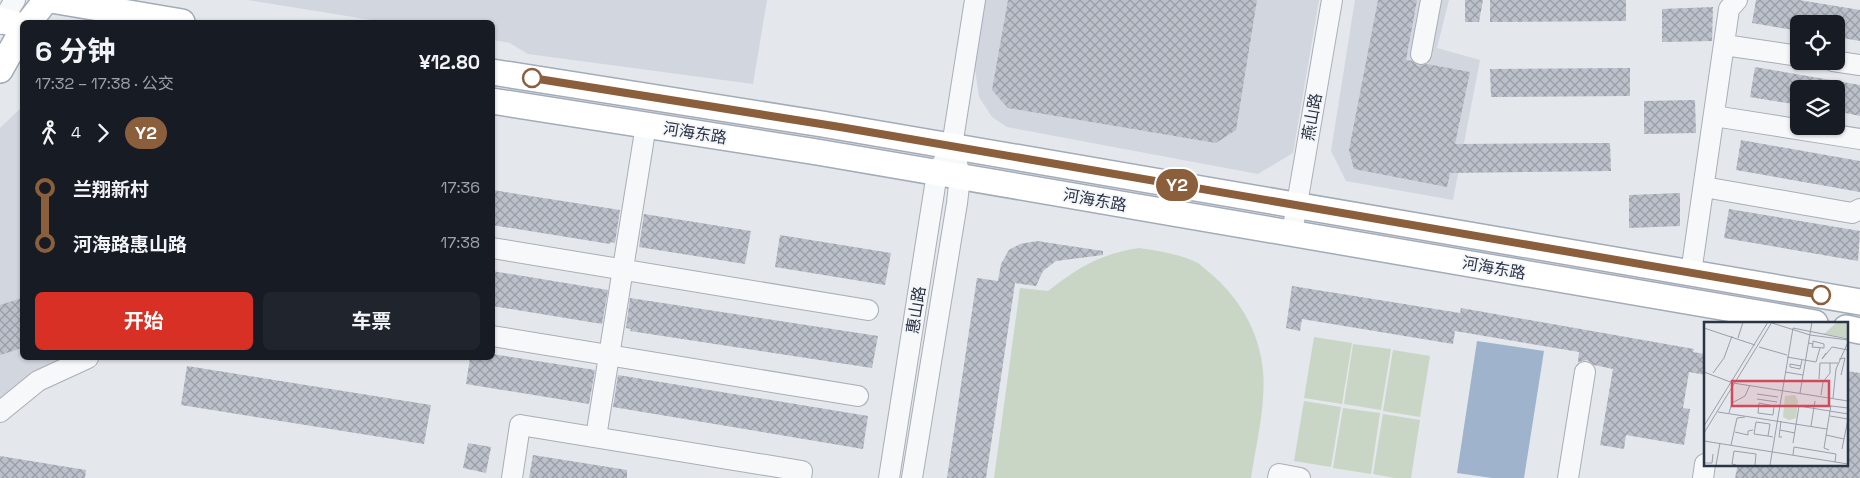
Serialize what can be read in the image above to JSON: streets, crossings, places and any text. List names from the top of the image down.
{
  "streets": {
    "main road": ["河海东路"],
    "street": ["燕山路", "惠山路"]
  },
  "crossings": [
    ["燕山路", "河海东路"],
    ["河海东路", "惠山路"]
  ],
  "lines": ["bus line Y2"],
  "page": {
    "on_map": "Y2",
    "heading": ["6 分钟", "17:32 – 17:38 · 公交", "¥12.80"],
    "legs": ["4", "Y2"],
    "list": [
      {
        "name": "兰翔新村",
        "value": "17:36"
      },
      {
        "name": "河海路惠山路",
        "value": "17:38"
      }
    ],
    "buttons": ["开始", "车票"]
  }
}
